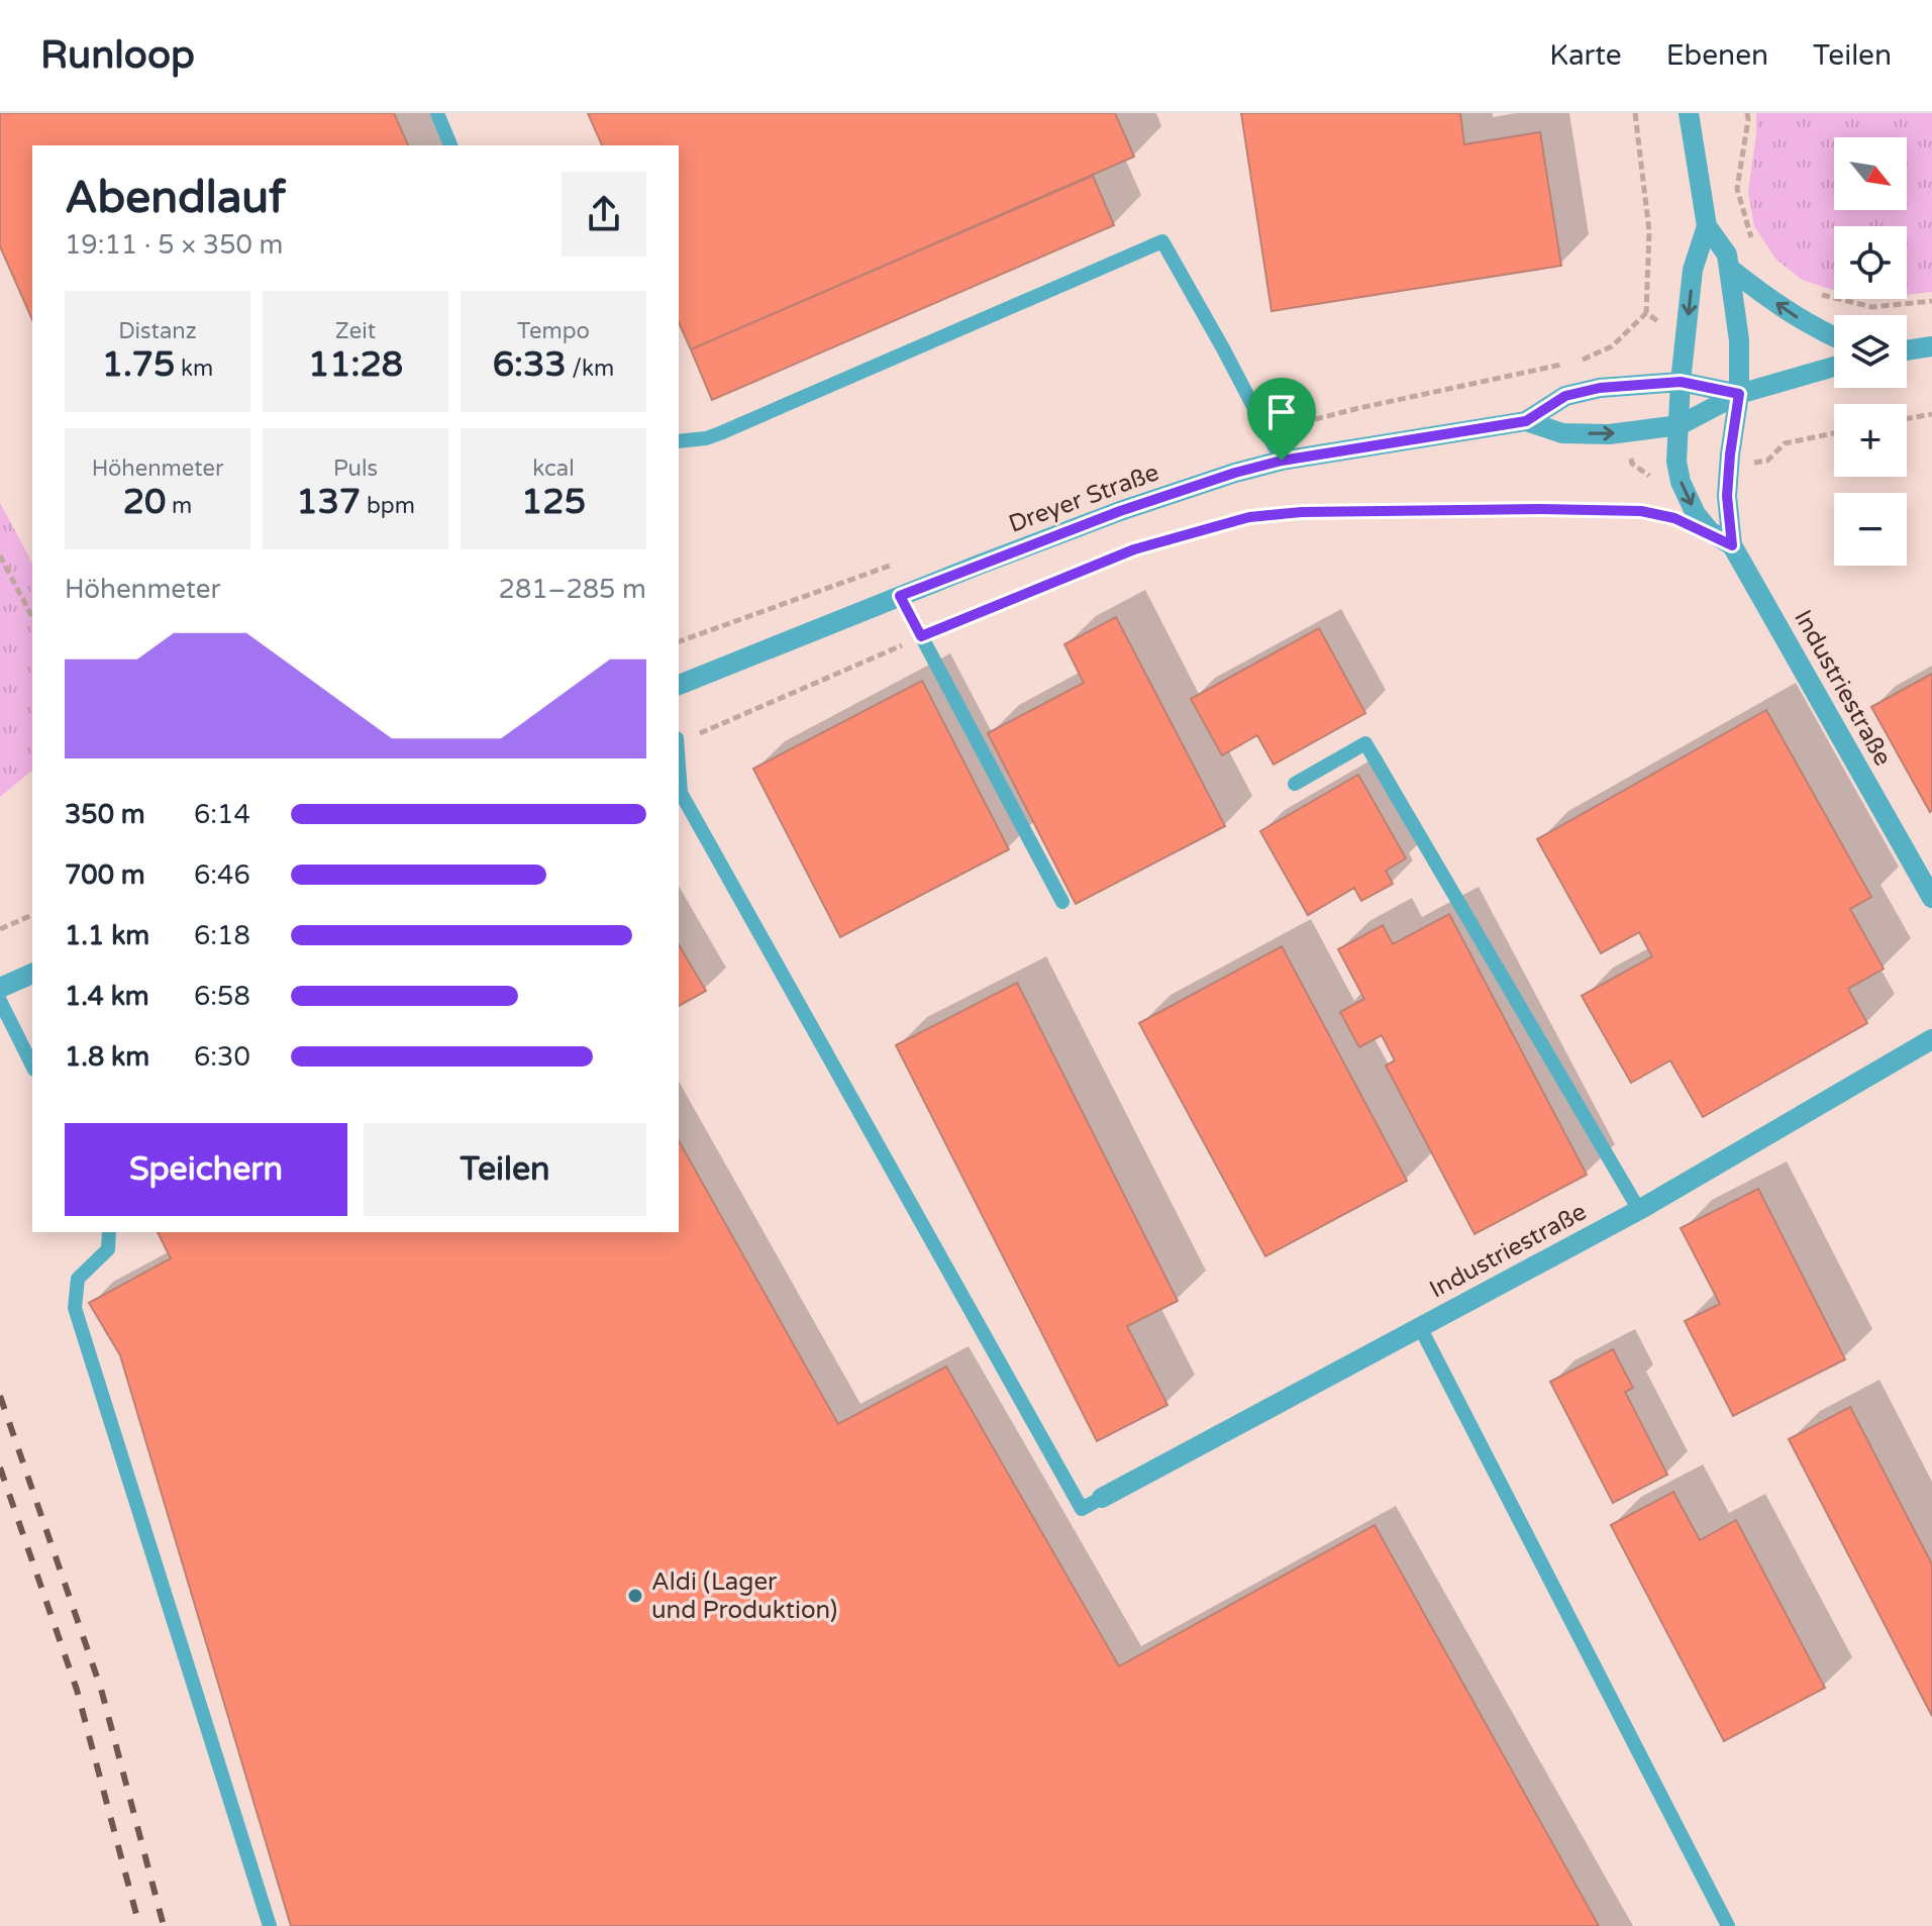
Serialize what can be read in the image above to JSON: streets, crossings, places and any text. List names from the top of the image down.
{
  "streets": {
    "street": ["Dreyer Straße", "Industriestraße"]
  },
  "crossings": [
    ["Dreyer Straße", "Industriestraße"]
  ],
  "places": ["Aldi (Lager und Produktion)"],
  "north": "bottom right",
  "page": {
    "header": "Runloop",
    "nav": ["Karte", "Ebenen", "Teilen"],
    "map_buttons": ["+", "−"],
    "heading": ["Abendlauf", "19:11 · 5 × 350 m"],
    "stats": [
      ["Distanz", "1.75 km"],
      ["Zeit", "11:28"],
      ["Tempo", "6:33 /km"],
      ["Höhenmeter", "20 m"],
      ["Puls", "137 bpm"],
      ["kcal", "125"]
    ],
    "chart": ["Höhenmeter", "281–285 m"],
    "list": [
      {
        "name": "350 m",
        "note": "6:14"
      },
      {
        "name": "700 m",
        "note": "6:46"
      },
      {
        "name": "1.1 km",
        "note": "6:18"
      },
      {
        "name": "1.4 km",
        "note": "6:58"
      },
      {
        "name": "1.8 km",
        "note": "6:30"
      }
    ],
    "buttons": ["Speichern", "Teilen"]
  }
}
